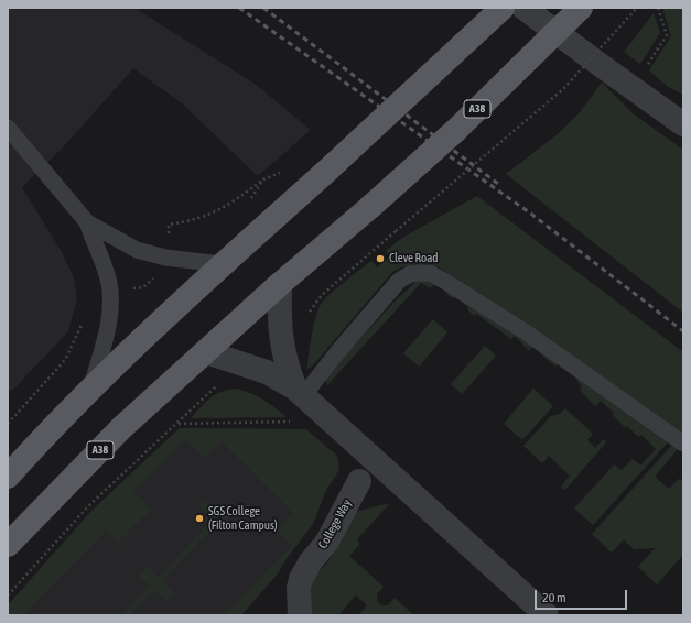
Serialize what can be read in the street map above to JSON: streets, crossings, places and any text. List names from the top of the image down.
{
  "streets": {
    "main road": ["A38"],
    "street": ["College Way"]
  },
  "places": ["Cleve Road", "SGS College (Filton Campus)"],
  "scale_bar": "20 m"
}
